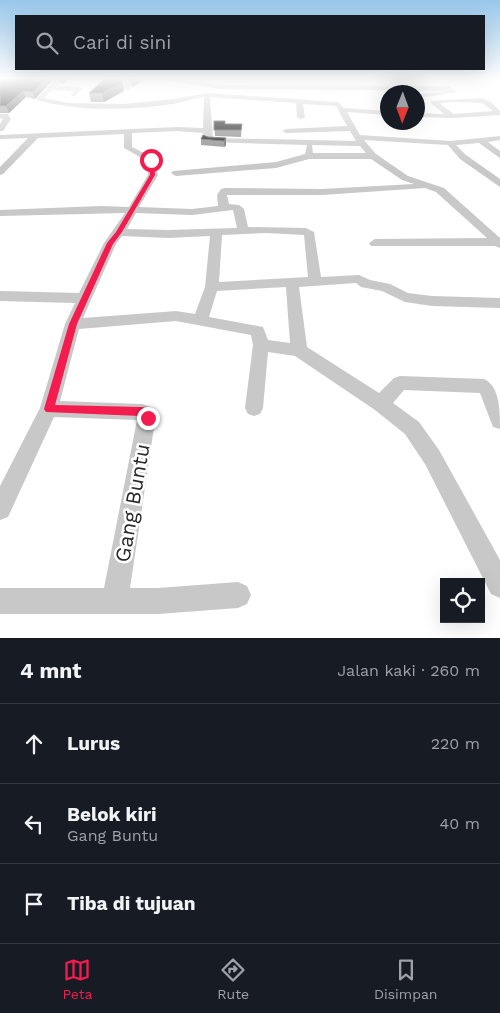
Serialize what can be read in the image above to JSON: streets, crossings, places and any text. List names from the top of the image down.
{
  "streets": {
    "street": ["Gang Buntu"]
  },
  "north": "bottom",
  "page": {
    "search": "Cari di sini",
    "heading": ["4 mnt", "Jalan kaki · 260 m"],
    "list": [
      ["Lurus", "220 m"],
      ["Belok kiri", "Gang Buntu", "40 m"],
      "Tiba di tujuan"
    ],
    "nav": ["Peta", "Rute", "Disimpan"]
  }
}
